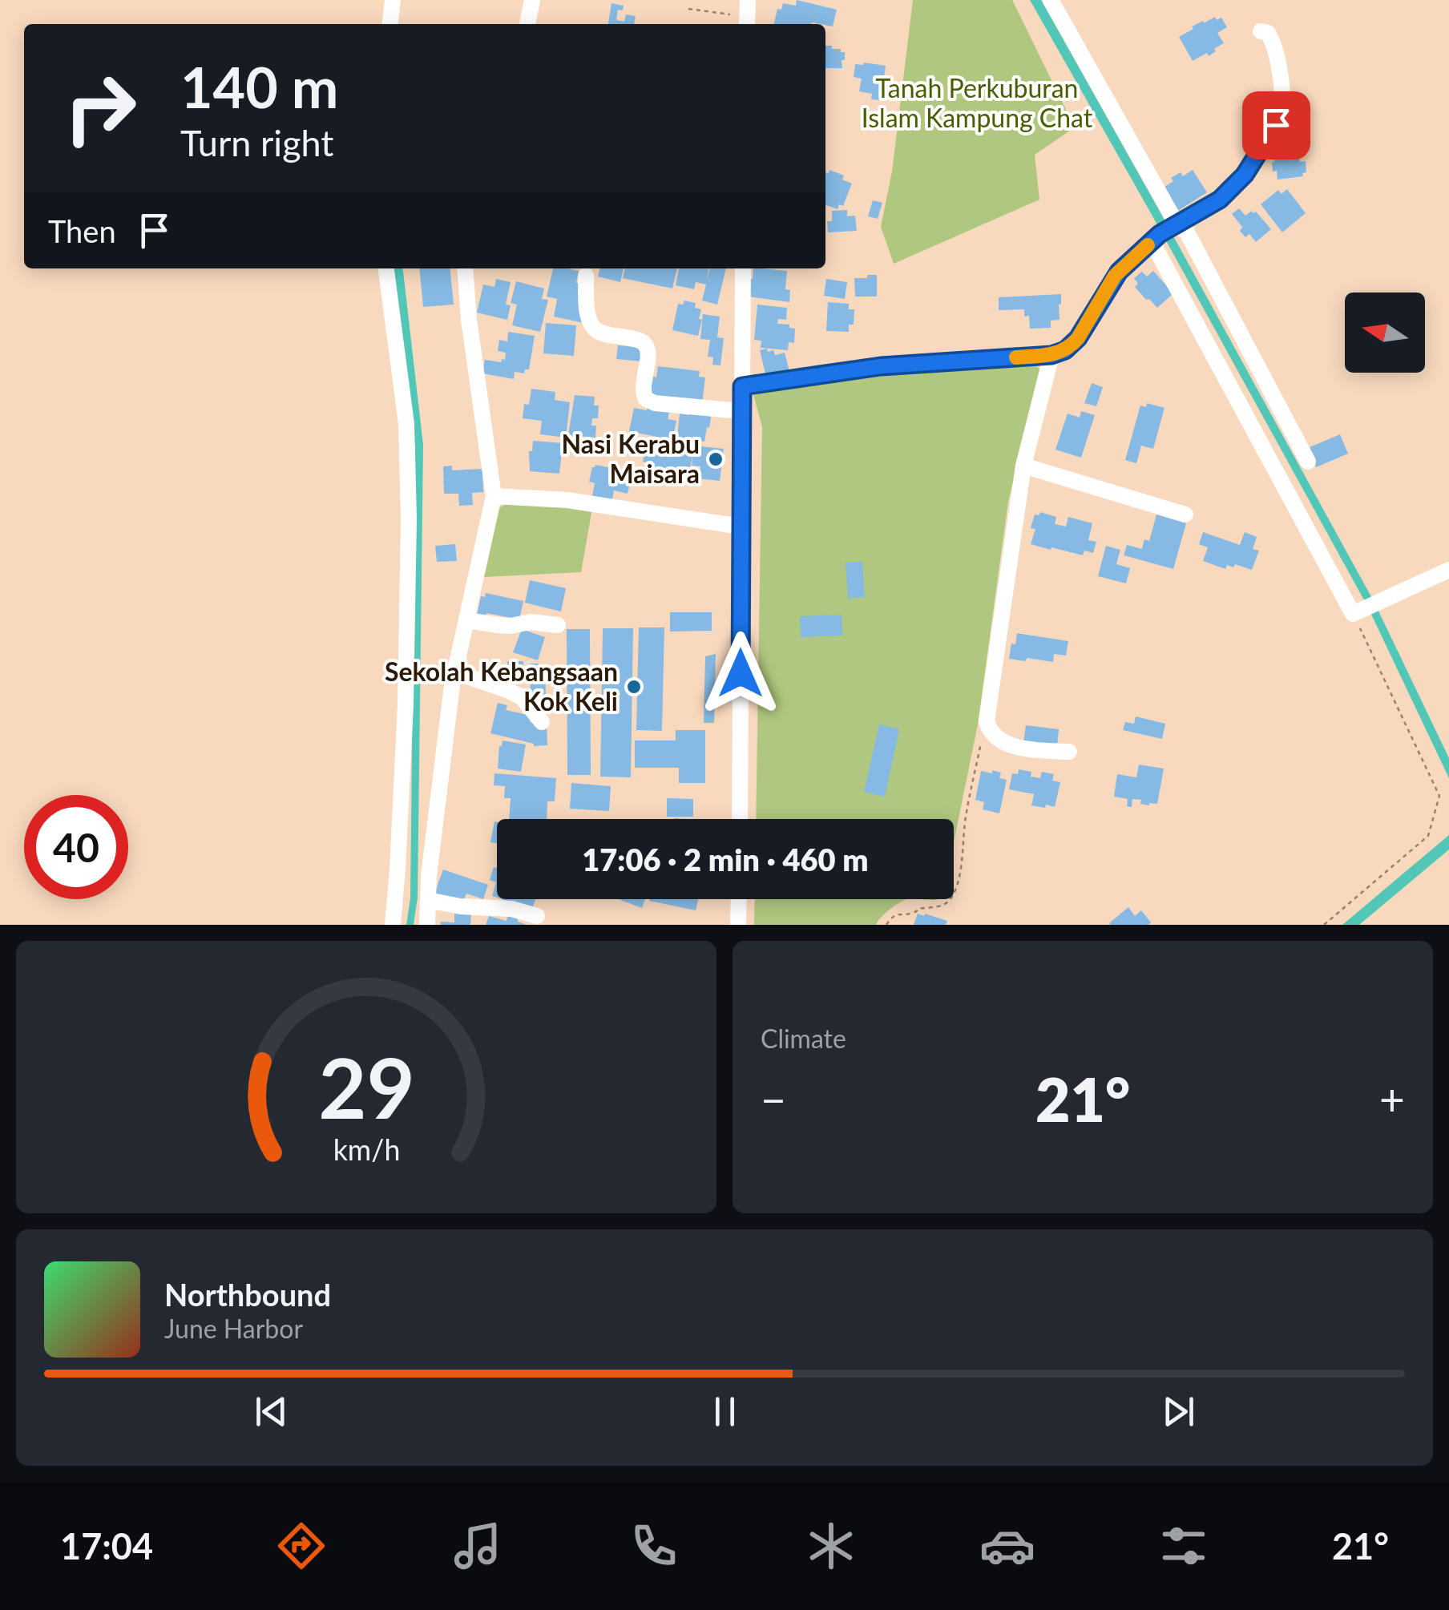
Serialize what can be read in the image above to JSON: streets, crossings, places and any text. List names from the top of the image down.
{
  "parks": ["Tanah Perkuburan Islam Kampung Chat"],
  "places": ["Nasi Kerabu Maisara", "Sekolah Kebangsaan Kok Keli"],
  "north": "left",
  "page": {
    "turn": ["140 m", "Turn right"],
    "then": "Then",
    "limit": "40",
    "trip": "17:06 · 2 min · 460 m",
    "tile": "Climate",
    "heat": ["−", "21°", "+"],
    "song": ["Northbound", "June Harbor"],
    "tabs": ["17:04", "21°"],
    "gauge": ["29", "km/h"]
  }
}
